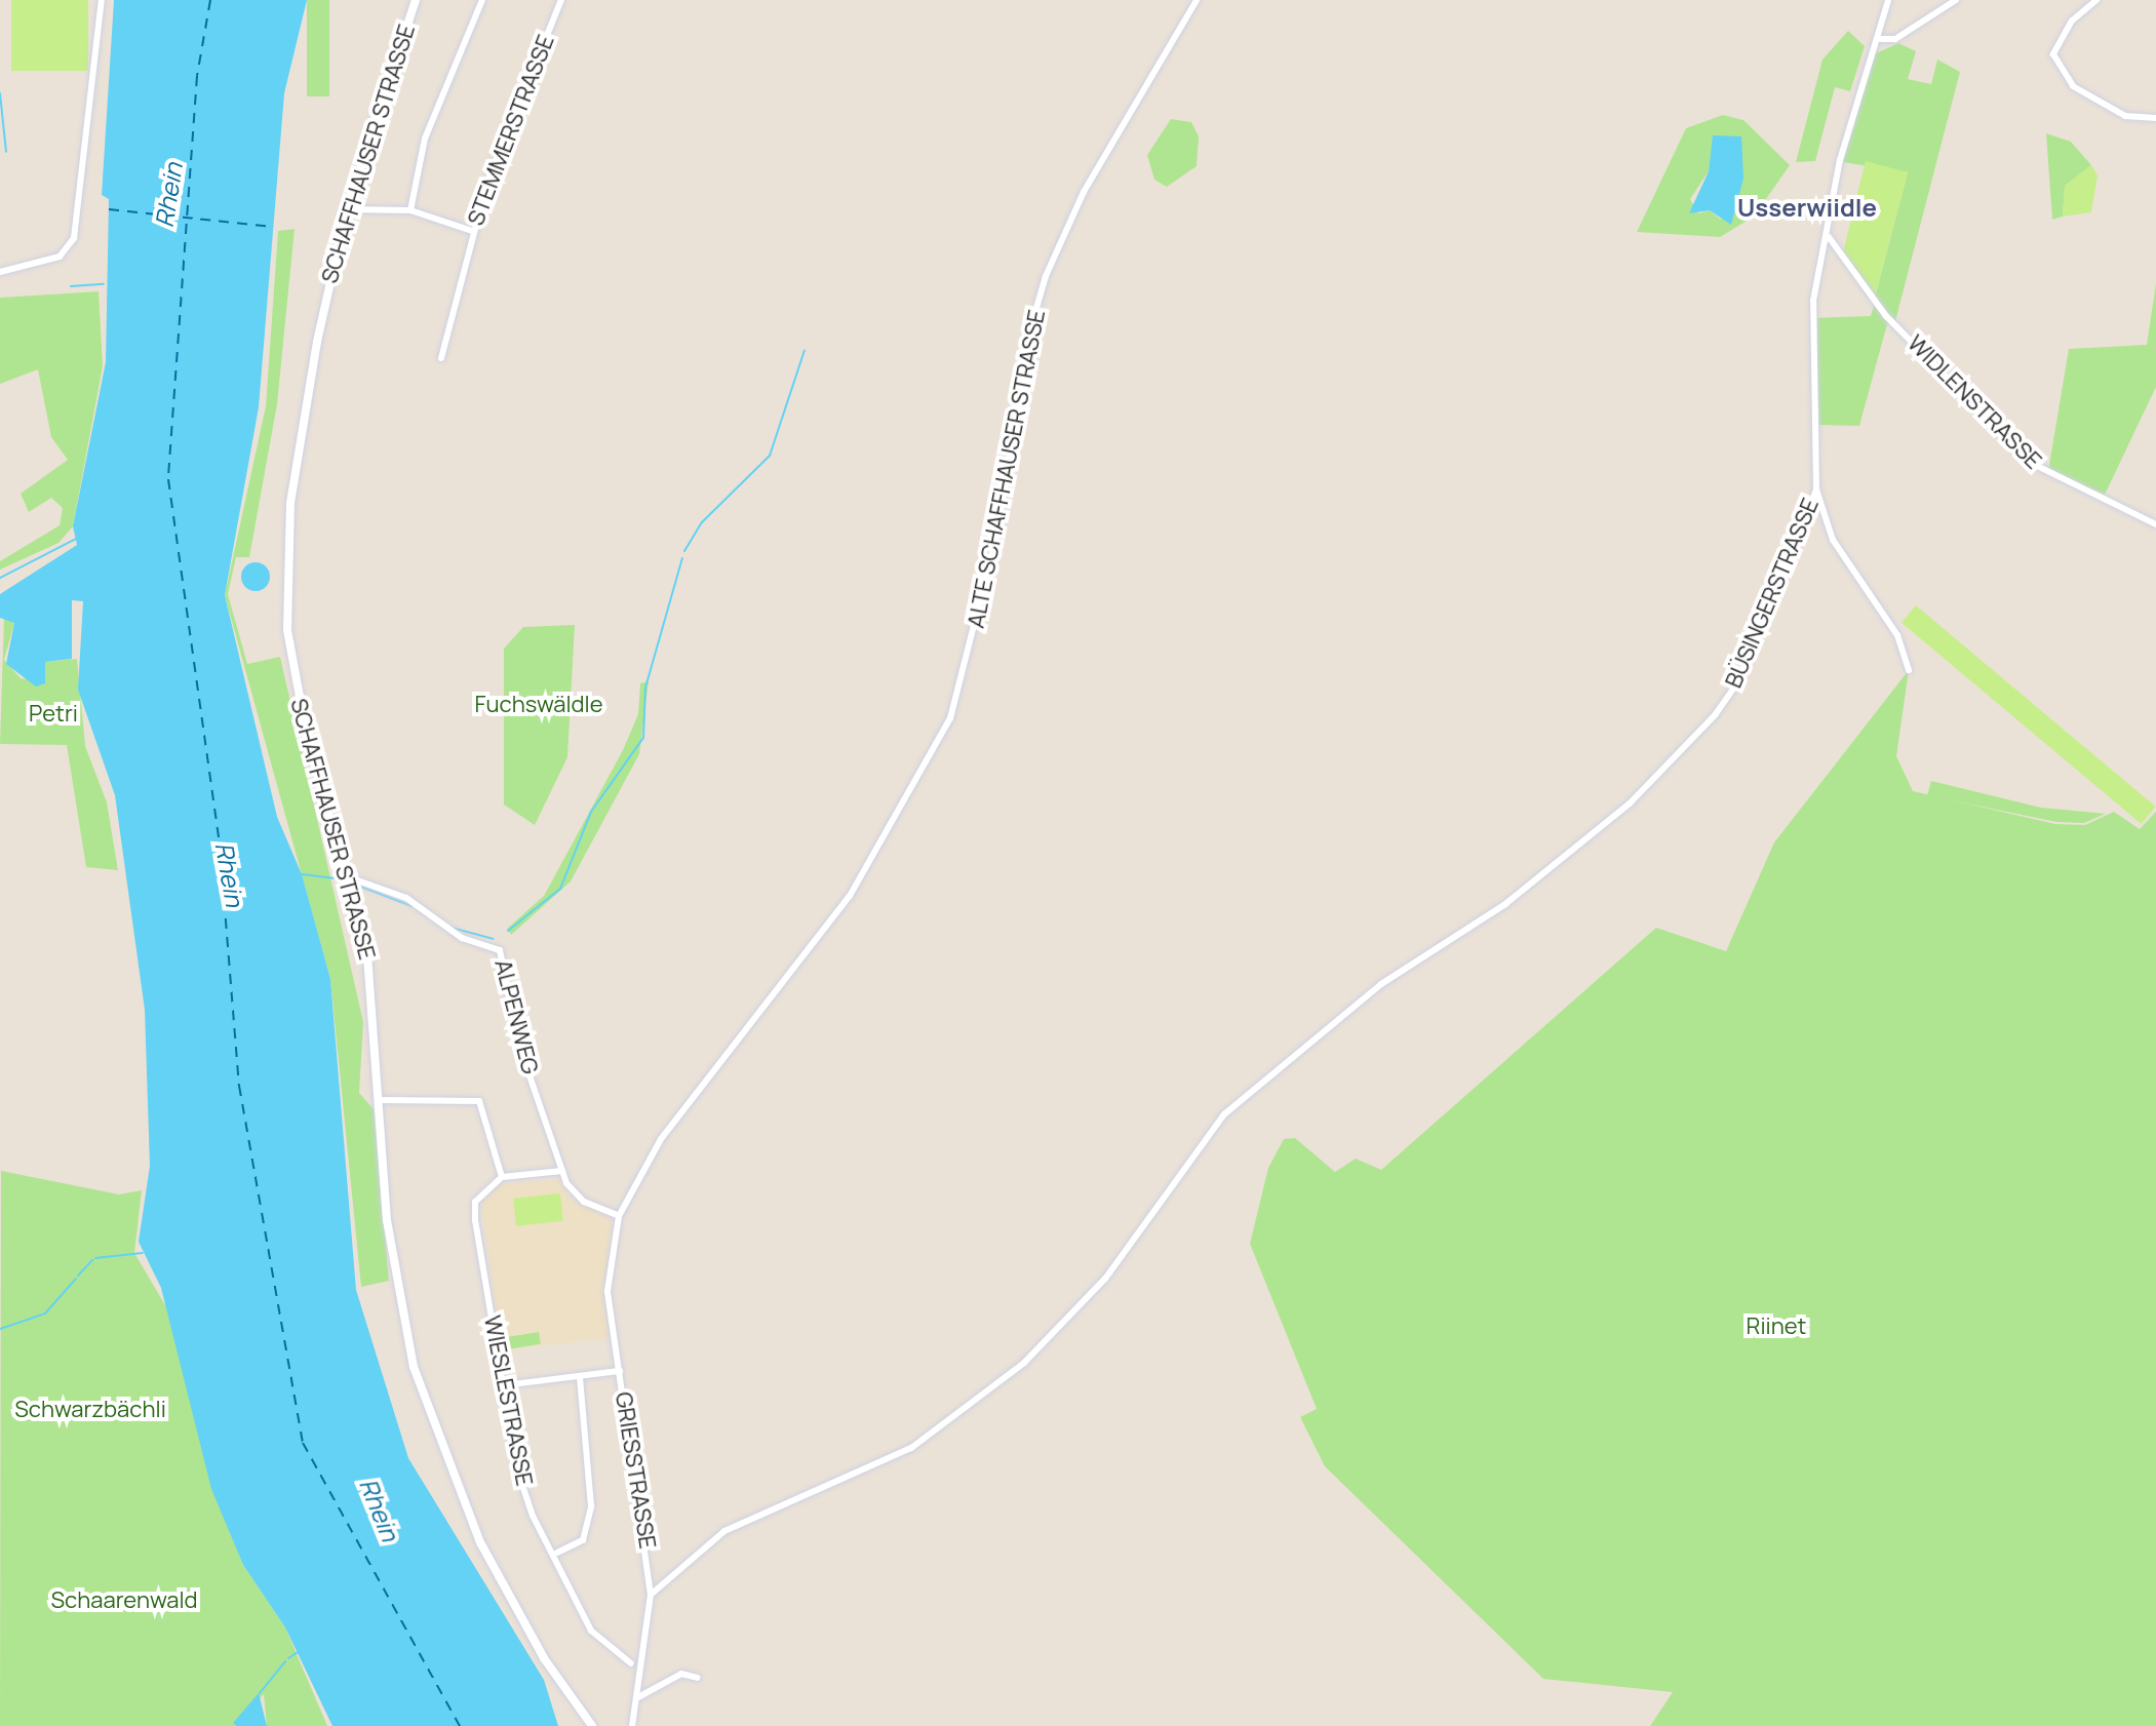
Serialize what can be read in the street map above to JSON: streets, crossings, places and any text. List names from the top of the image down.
{
  "streets": {
    "main road": ["SCHAFFHAUSER STRASSE"],
    "street": [
      "STEMMERSTRASSE",
      "WIDLENSTRASSE",
      "ALTE SCHAFFHAUSER STRASSE",
      "BÜSINGERSTRASSE",
      "ALPENWEG",
      "WIESLESTRASSE",
      "GRIESSTRASSE"
    ]
  },
  "crossings": [
    ["SCHAFFHAUSER STRASSE", "ALPENWEG"],
    ["WIDLENSTRASSE", "BÜSINGERSTRASSE"],
    ["ALTE SCHAFFHAUSER STRASSE", "ALPENWEG"],
    ["ALTE SCHAFFHAUSER STRASSE", "GRIESSTRASSE"],
    ["BÜSINGERSTRASSE", "GRIESSTRASSE"],
    ["ALPENWEG", "GRIESSTRASSE"]
  ],
  "districts": ["Usserwiidle"],
  "water": ["Rhein"],
  "parks": [
    "Fuchswäldle",
    "Petri",
    "Riinet",
    "Schwarzbächli",
    "Schaarenwald"
  ]
}
